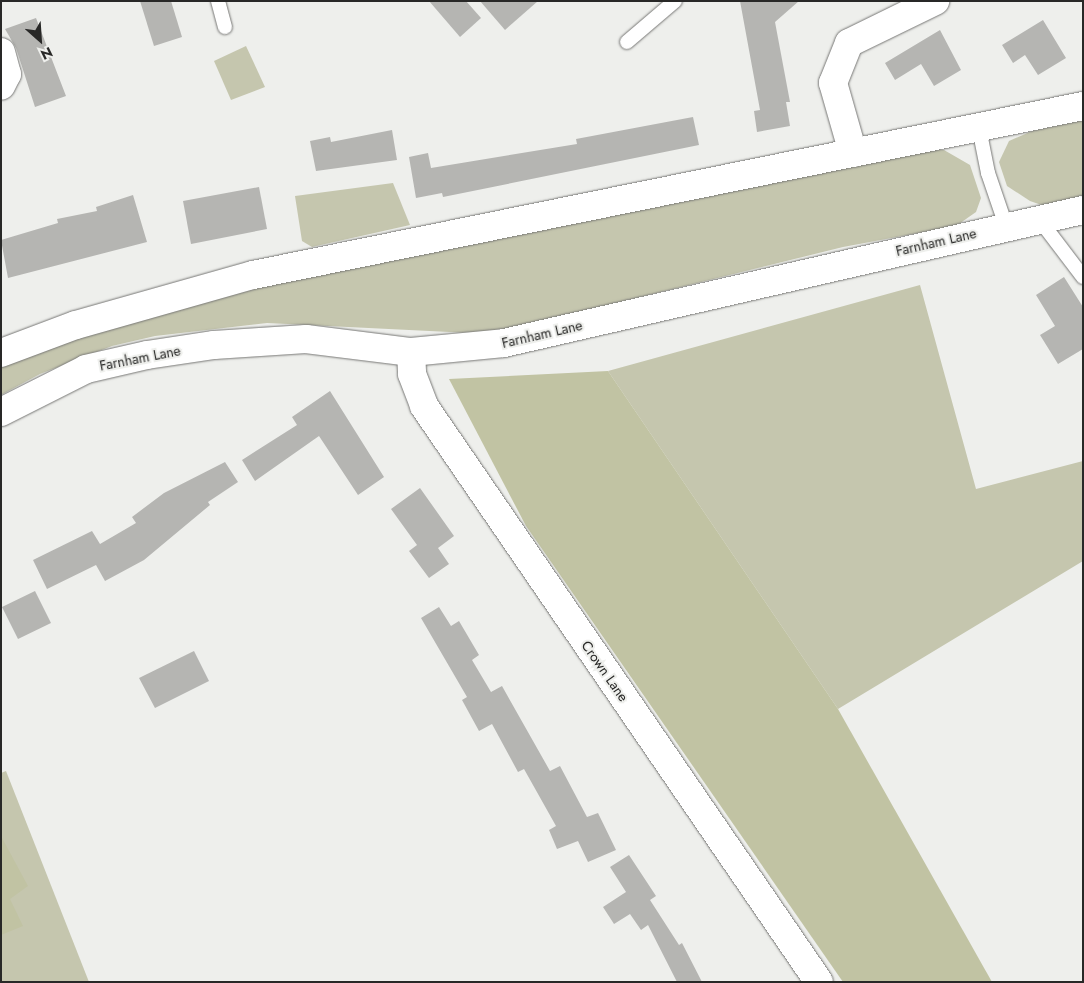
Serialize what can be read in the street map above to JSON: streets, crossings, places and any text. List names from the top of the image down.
{
  "streets": {
    "street": ["Farnham Lane", "Crown Lane"]
  },
  "crossings": [
    ["Farnham Lane", "Crown Lane"]
  ],
  "north": "bottom right"
}
